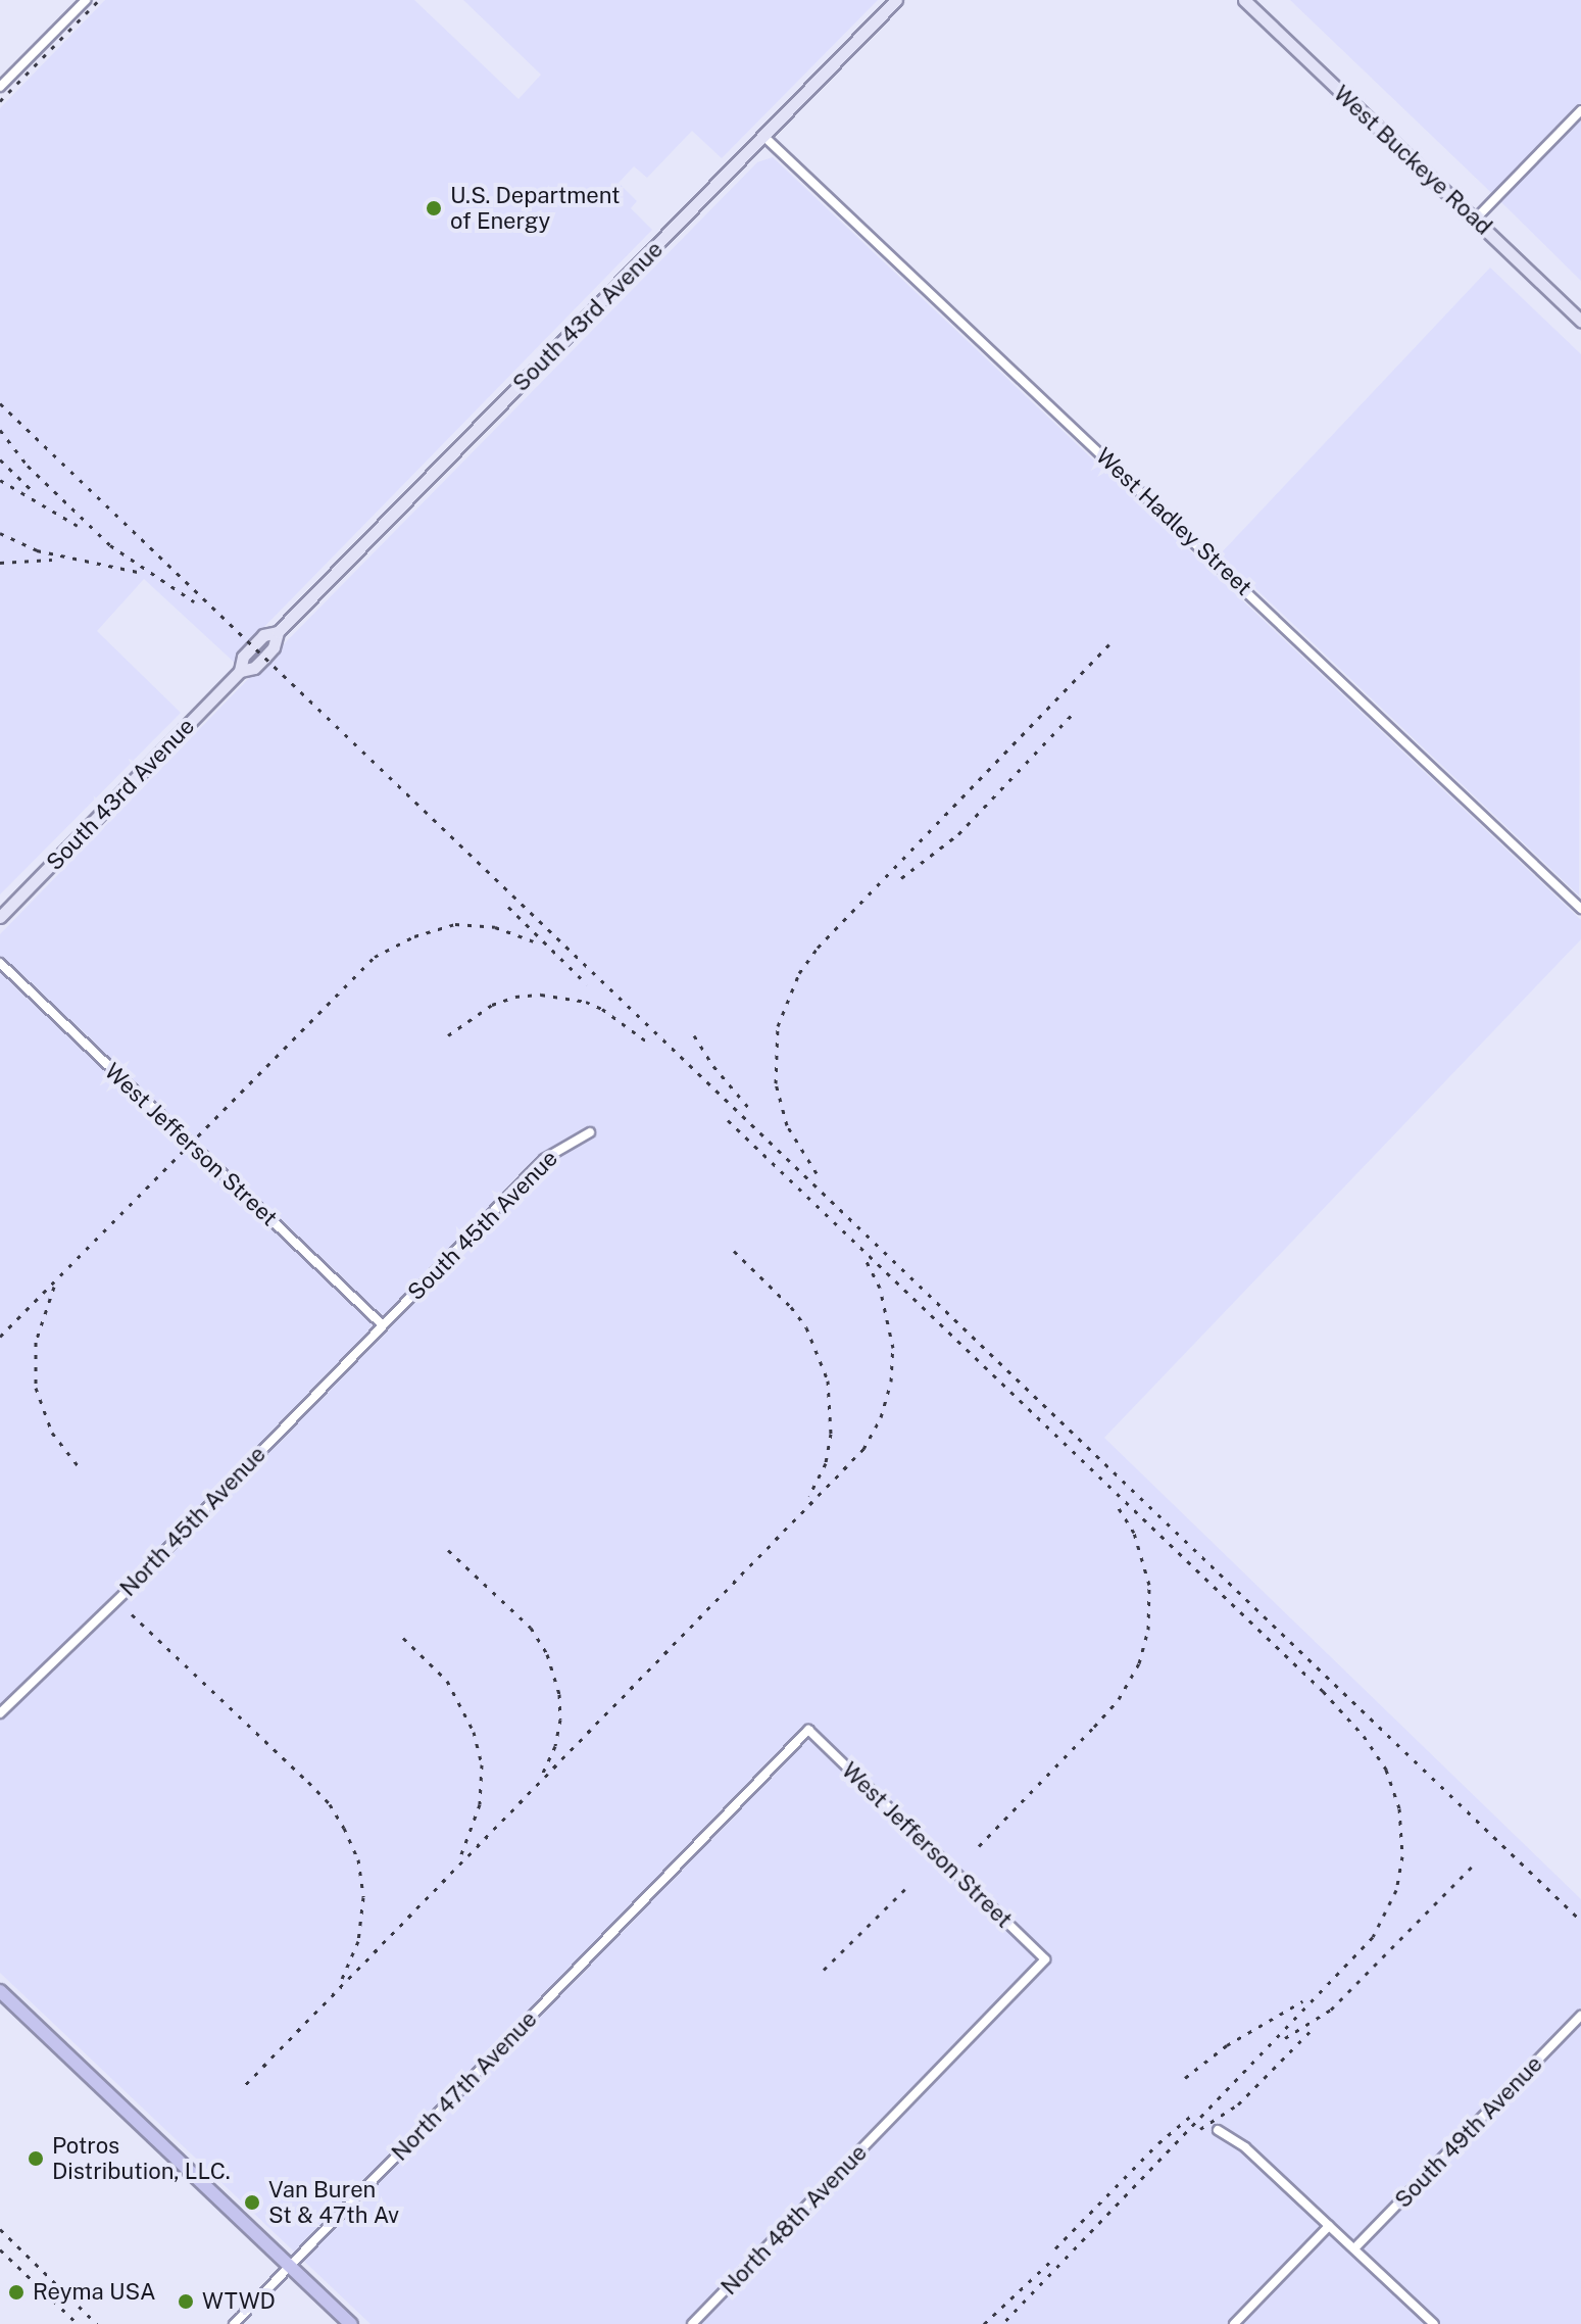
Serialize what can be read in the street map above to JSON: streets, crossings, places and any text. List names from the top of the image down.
{
  "streets": {
    "main road": ["West Buckeye Road", "South 43rd Avenue"],
    "street": [
      "West Hadley Street",
      "West Jefferson Street",
      "South 45th Avenue",
      "North 45th Avenue",
      "North 47th Avenue",
      "South 49th Avenue",
      "North 48th Avenue"
    ]
  },
  "crossings": [
    ["South 43rd Avenue", "West Hadley Street"],
    ["West Jefferson Street", "South 45th Avenue"],
    ["West Jefferson Street", "North 45th Avenue"],
    ["West Jefferson Street", "North 47th Avenue"],
    ["West Jefferson Street", "North 48th Avenue"],
    ["South 45th Avenue", "North 45th Avenue"]
  ],
  "places": [
    "U.S. Department of Energy",
    "Potros Distribution, LLC.",
    "Van Buren St & 47th Av",
    "Reyma USA",
    "WTWD"
  ]
}
